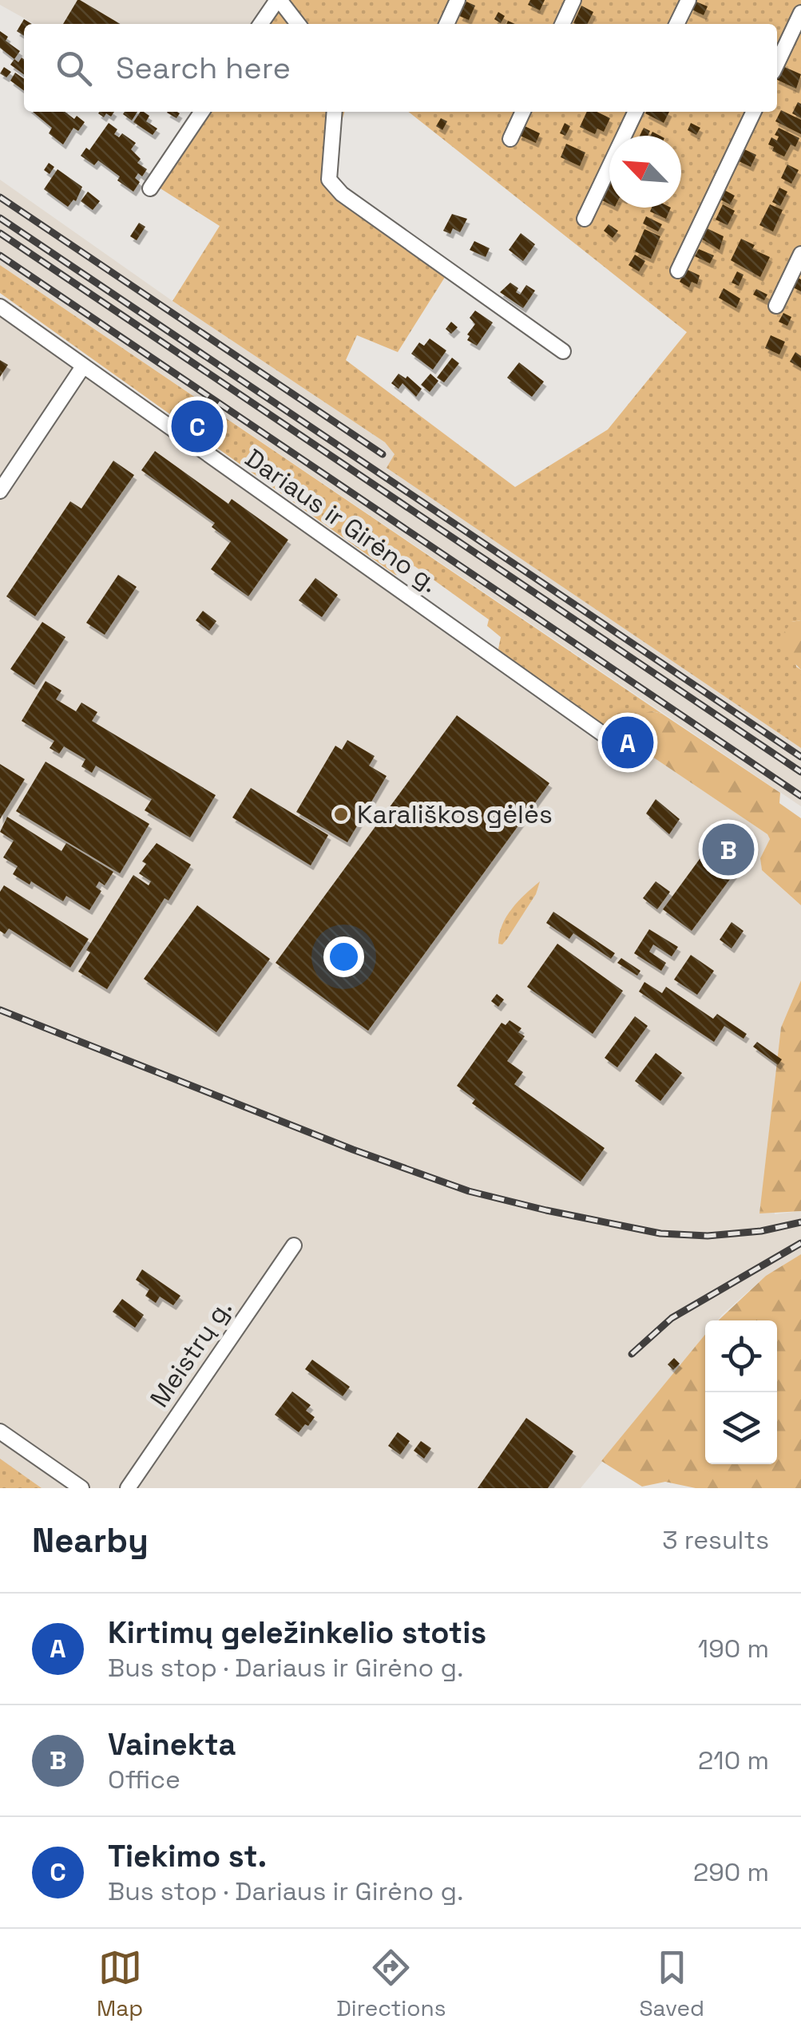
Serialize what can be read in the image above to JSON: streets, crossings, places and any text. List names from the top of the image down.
{
  "streets": {
    "street": ["Dariaus ir Girėno g.", "Meistrų g."]
  },
  "places": ["Karališkos gėlės"],
  "north": "top left",
  "page": {
    "search": "Search here",
    "pins": ["C", "A", "B"],
    "heading": ["Nearby", "3 results"],
    "list": [
      {
        "mark": "A",
        "name": "Kirtimų geležinkelio stotis",
        "note": "Bus stop · Dariaus ir Girėno g.",
        "value": "190 m"
      },
      {
        "mark": "B",
        "name": "Vainekta",
        "note": "Office",
        "value": "210 m"
      },
      {
        "mark": "C",
        "name": "Tiekimo st.",
        "note": "Bus stop · Dariaus ir Girėno g.",
        "value": "290 m"
      }
    ],
    "nav": ["Map", "Directions", "Saved"]
  }
}
